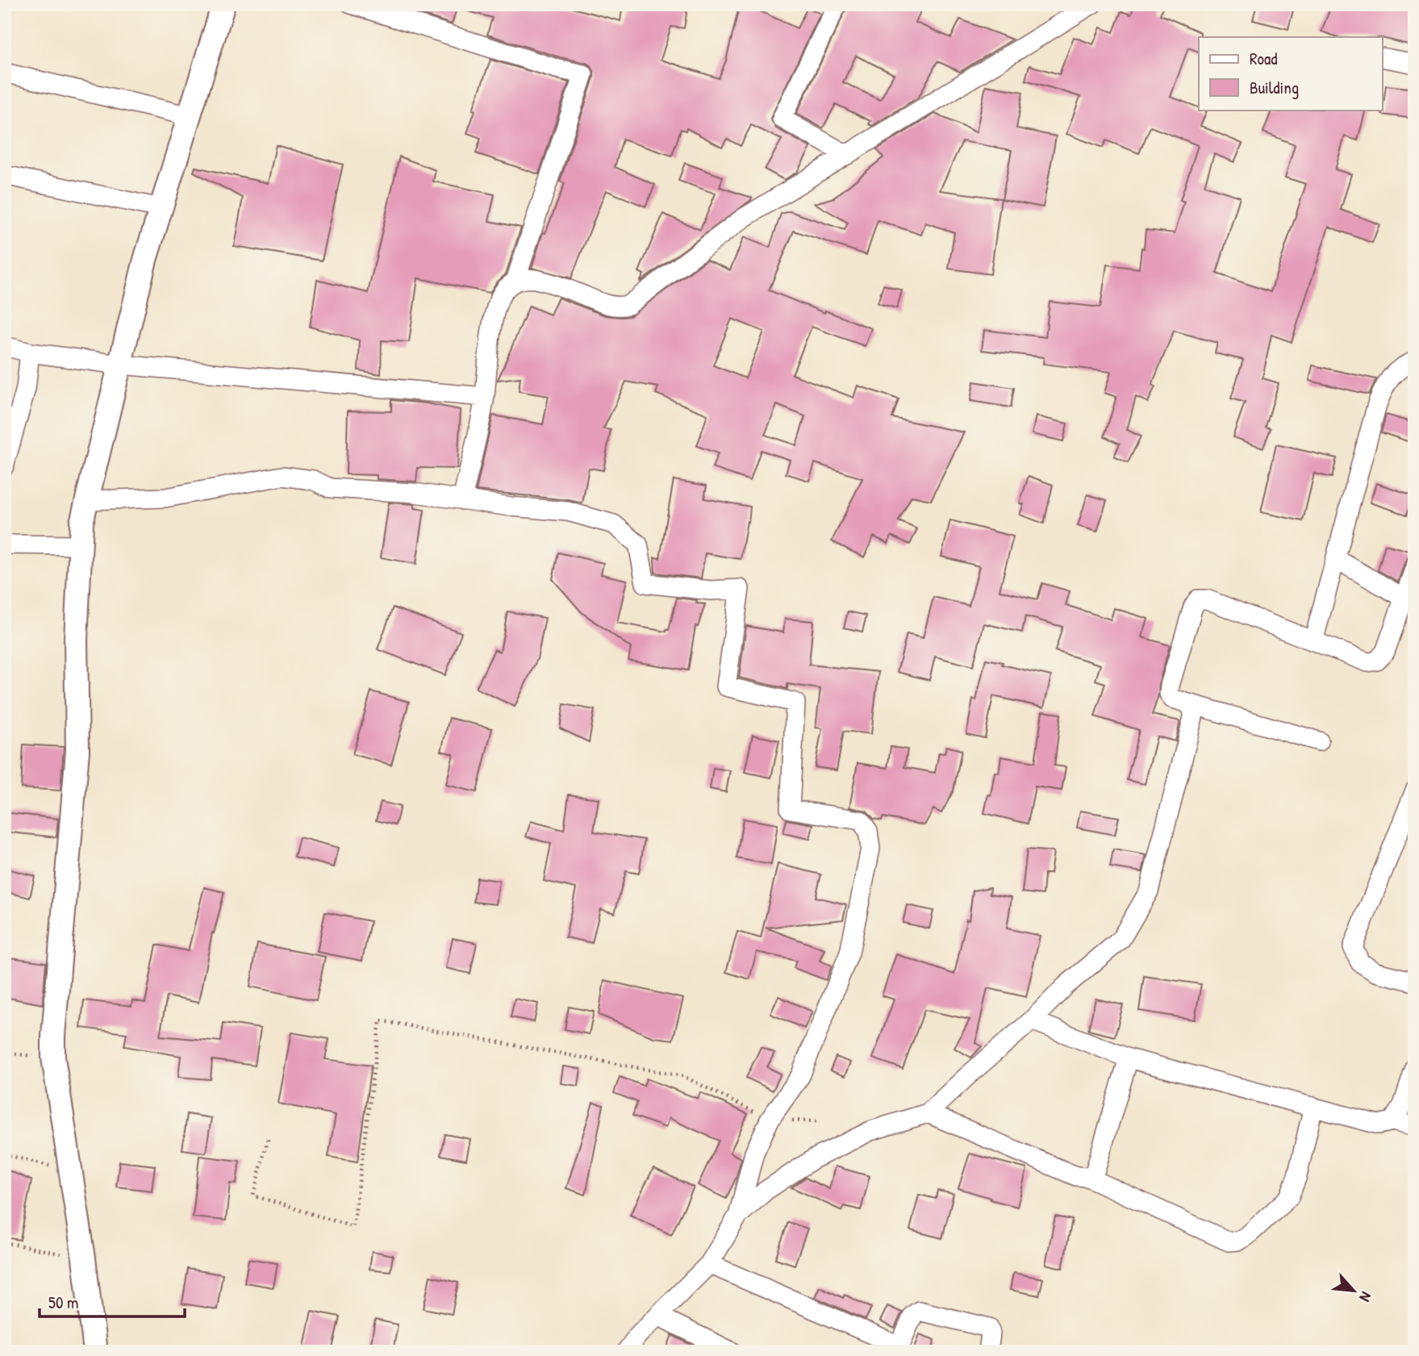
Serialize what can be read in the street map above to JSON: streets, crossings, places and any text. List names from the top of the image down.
{
  "legend": ["Road", "Building"],
  "scale_bar": "50 m",
  "north": "bottom right"
}
